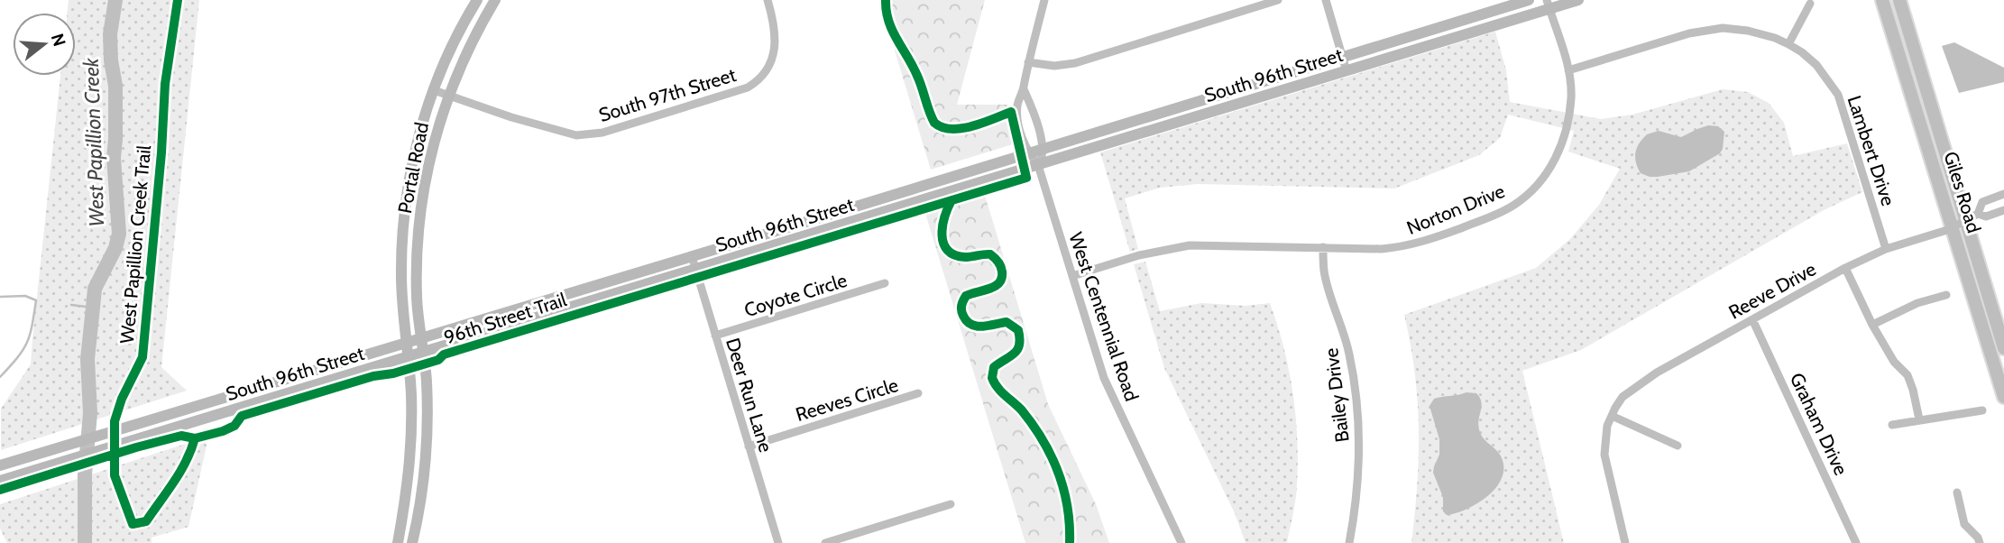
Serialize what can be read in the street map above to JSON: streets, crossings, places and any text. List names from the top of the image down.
{
  "streets": {
    "main road": ["South 96th Street", "Portal Road", "Giles Road"],
    "street": [
      "South 97th Street",
      "Lambert Drive",
      "Norton Drive",
      "Reeve Drive",
      "Coyote Circle",
      "West Centennial Road",
      "Deer Run Lane",
      "Bailey Drive",
      "Reeves Circle",
      "Graham Drive"
    ],
    "cycle path": ["West Papillion Creek Trail", "96th Street Trail"]
  },
  "crossings": [
    ["South 96th Street", "Portal Road"],
    ["South 96th Street", "Norton Drive"],
    ["South 96th Street", "West Centennial Road"],
    ["South 96th Street", "Deer Run Lane"],
    ["South 97th Street", "Portal Road"],
    ["Lambert Drive", "Norton Drive"],
    ["Lambert Drive", "Reeve Drive"],
    ["Giles Road", "Reeve Drive"],
    ["Norton Drive", "West Centennial Road"],
    ["Norton Drive", "Bailey Drive"],
    ["Reeve Drive", "Graham Drive"],
    ["Coyote Circle", "Deer Run Lane"],
    ["Deer Run Lane", "Reeves Circle"]
  ],
  "water": ["West Papillion Creek"],
  "north": "right"
}
